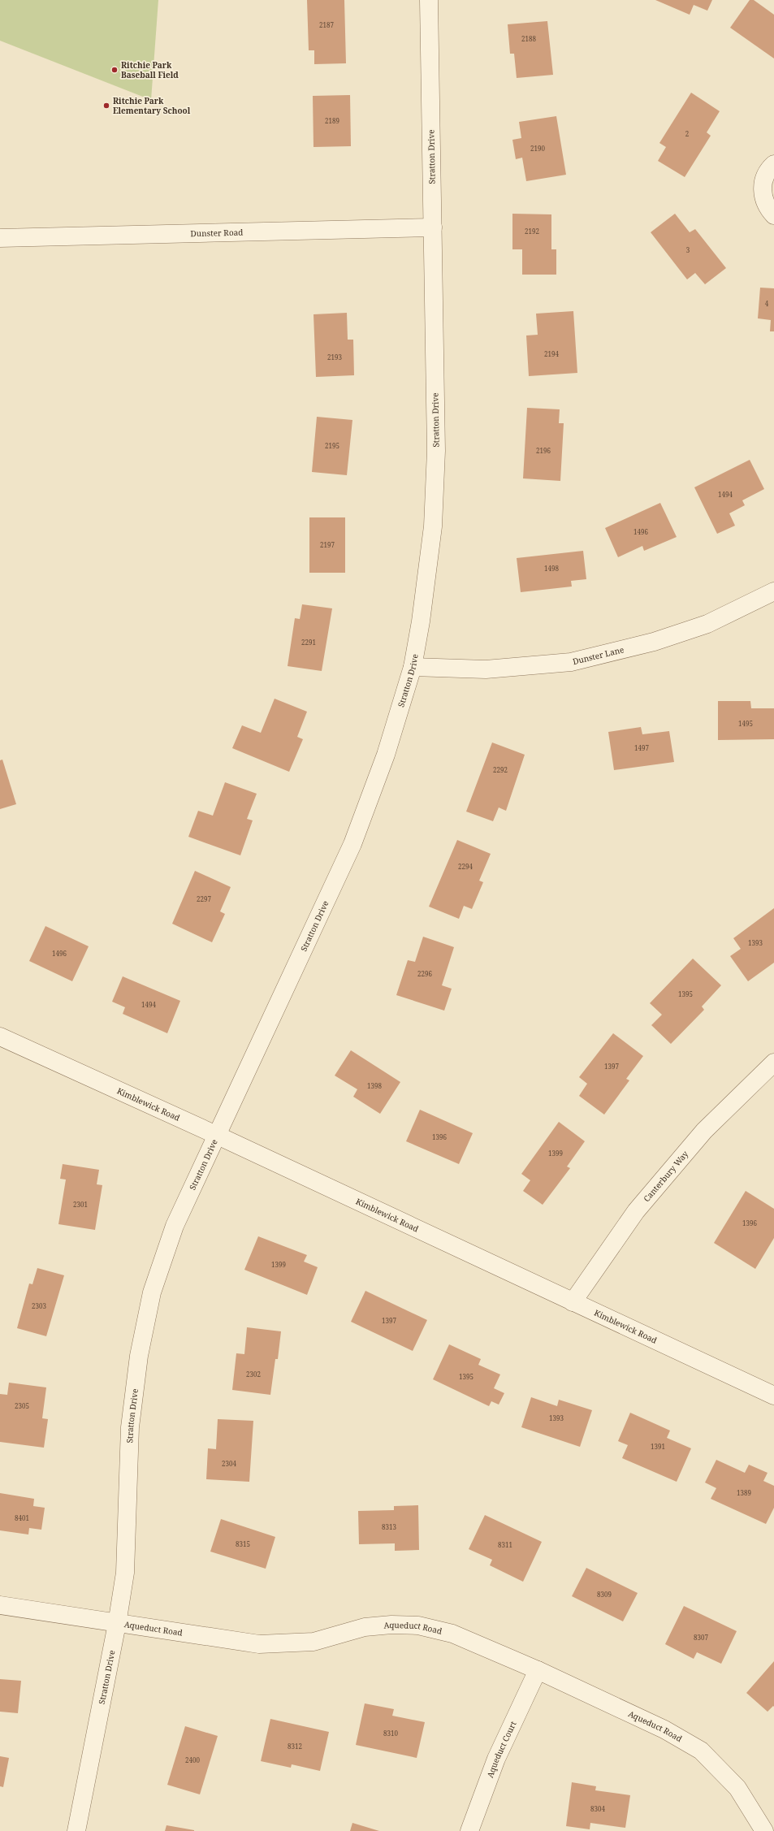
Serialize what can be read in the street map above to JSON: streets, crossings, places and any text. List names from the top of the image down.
{
  "streets": {
    "street": [
      "Stratton Drive",
      "Dunster Road",
      "Dunster Lane",
      "Kimblewick Road",
      "Canterbury Way",
      "Aqueduct Road",
      "Aqueduct Court"
    ]
  },
  "crossings": [
    ["Stratton Drive", "Dunster Road"],
    ["Stratton Drive", "Dunster Lane"],
    ["Stratton Drive", "Kimblewick Road"],
    ["Stratton Drive", "Aqueduct Road"],
    ["Kimblewick Road", "Canterbury Way"],
    ["Aqueduct Road", "Aqueduct Court"]
  ],
  "places": ["Ritchie Park Baseball Field", "Ritchie Park Elementary School"],
  "house_numbers": [
    "2187",
    "2188",
    "2189",
    "2",
    "2190",
    "2192",
    "3",
    "4",
    "2194",
    "2193",
    "2195",
    "2196",
    "1494",
    "1496",
    "2197",
    "1498",
    "2291",
    "1495",
    "1497",
    "2292",
    "2294",
    "2297",
    "1393",
    "1496",
    "2296",
    "1395",
    "1494",
    "1397",
    "1398",
    "1396",
    "1399",
    "2301",
    "1396",
    "1399",
    "2303",
    "1397",
    "2302",
    "1395",
    "2305",
    "1393",
    "1391",
    "2304",
    "1389",
    "8401",
    "8313",
    "8315",
    "8311",
    "8309",
    "8307",
    "8310",
    "8312",
    "2400",
    "8304"
  ]
}
